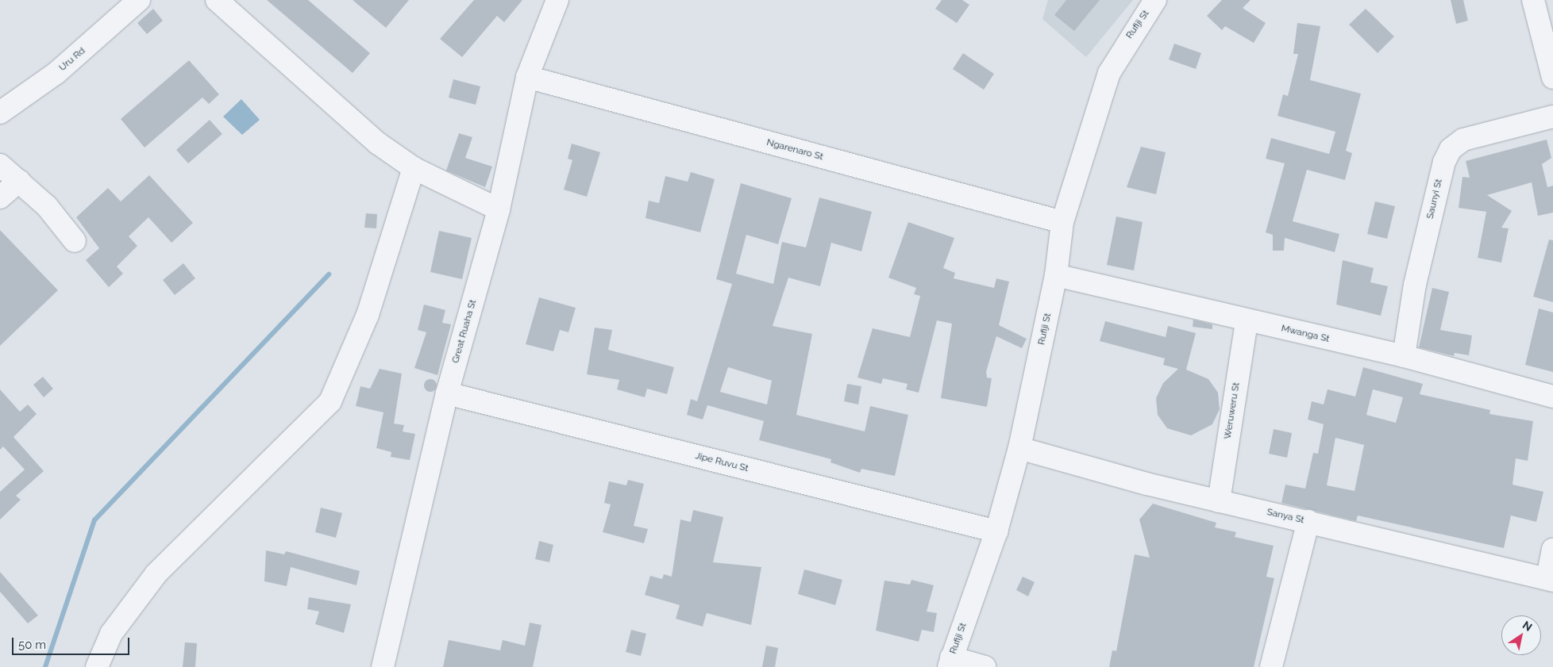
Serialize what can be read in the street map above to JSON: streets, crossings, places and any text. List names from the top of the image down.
{
  "streets": {
    "street": [
      "Rufiji St",
      "Uru Rd",
      "Ngarenaro St",
      "Saunyi St",
      "Great Ruaha St",
      "Mwanga St",
      "Weruweru St",
      "Jipe Ruvu St",
      "Sanya St"
    ]
  },
  "crossings": [
    ["Rufiji St", "Ngarenaro St"],
    ["Rufiji St", "Mwanga St"],
    ["Rufiji St", "Jipe Ruvu St"],
    ["Rufiji St", "Sanya St"],
    ["Ngarenaro St", "Great Ruaha St"],
    ["Saunyi St", "Mwanga St"],
    ["Great Ruaha St", "Jipe Ruvu St"],
    ["Mwanga St", "Weruweru St"],
    ["Weruweru St", "Sanya St"]
  ],
  "scale_bar": "50 m",
  "north": "top right"
}
